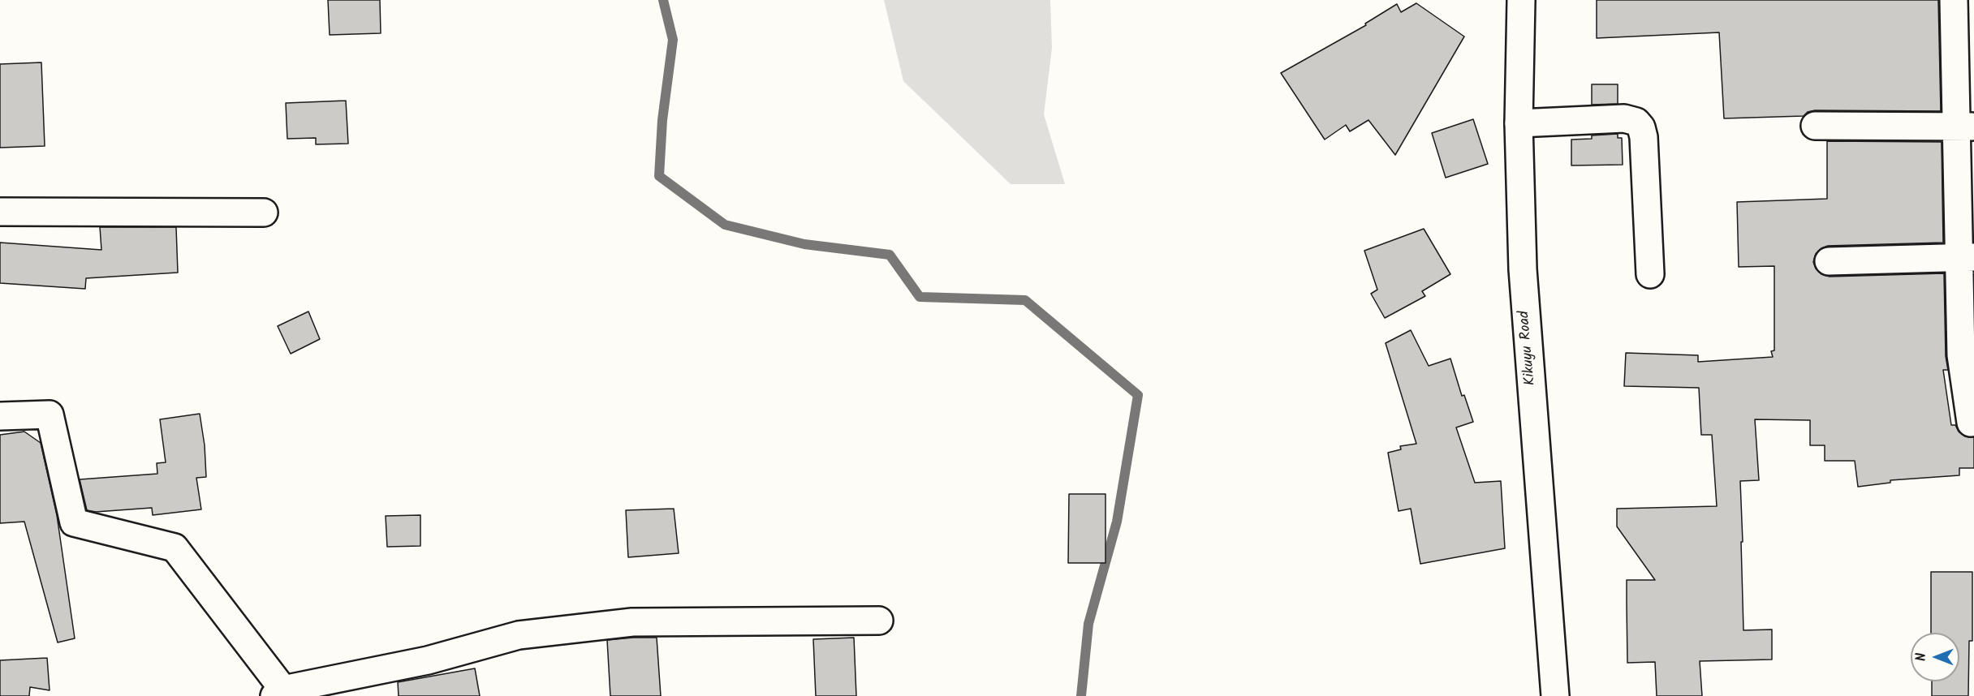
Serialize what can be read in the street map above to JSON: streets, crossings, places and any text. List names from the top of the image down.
{
  "streets": {
    "street": ["Kikuyu Road"]
  },
  "north": "left"
}
